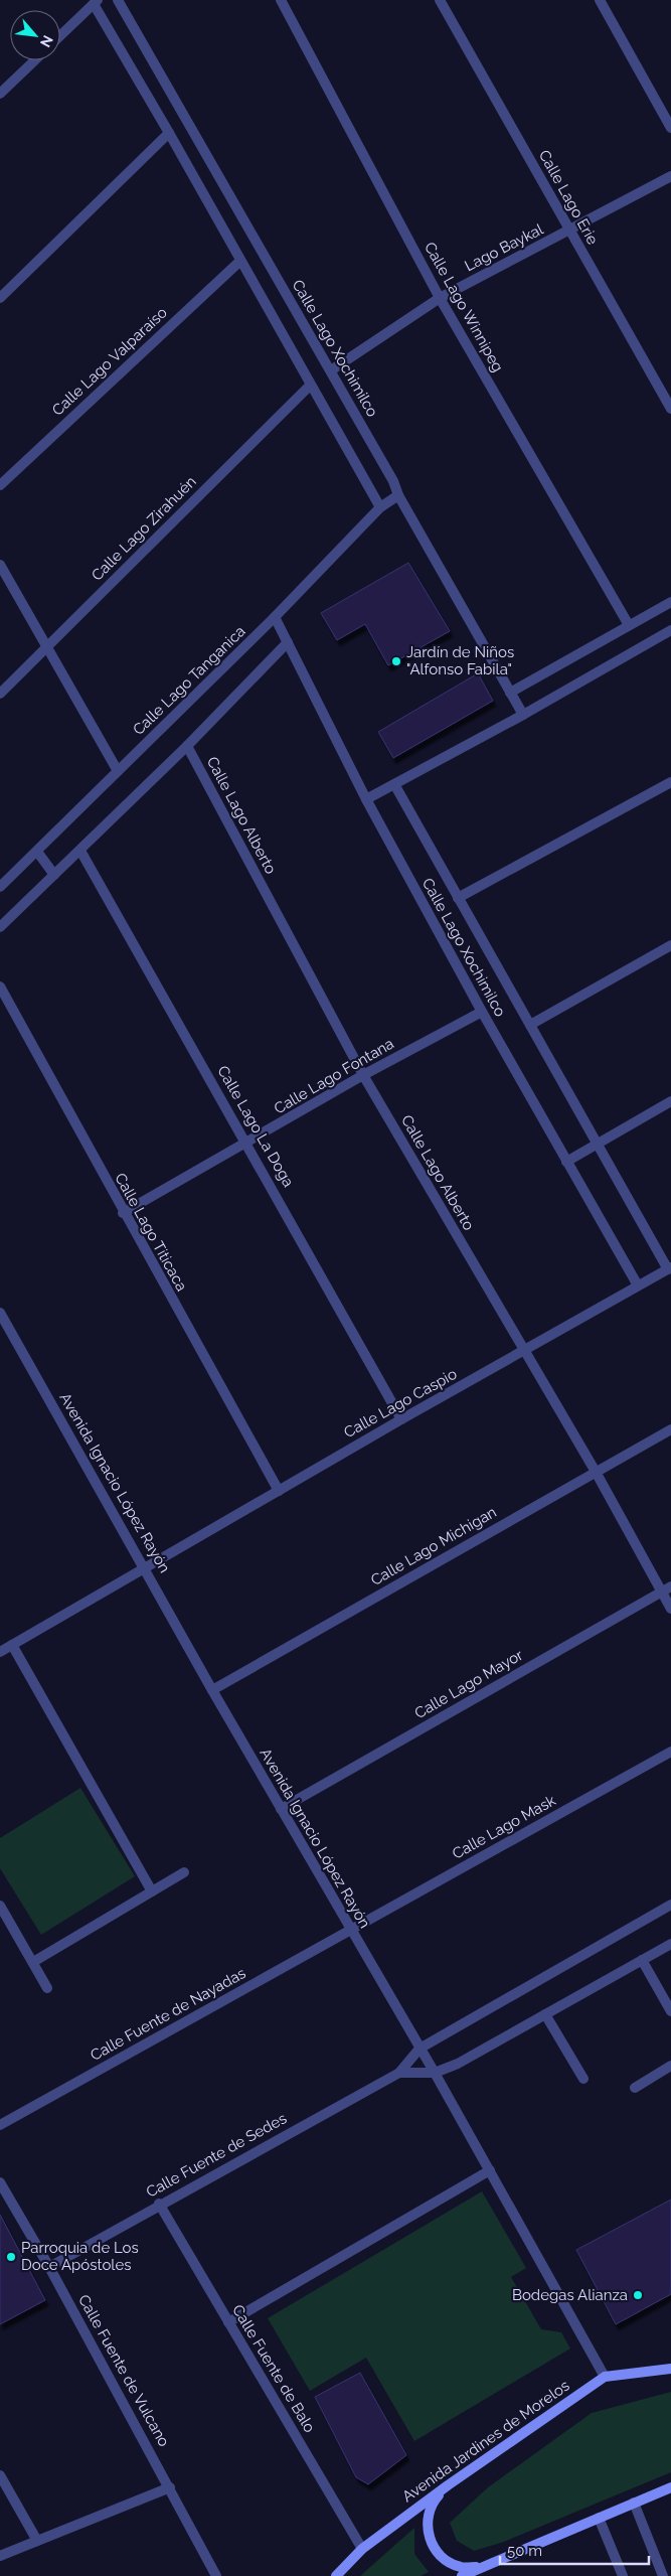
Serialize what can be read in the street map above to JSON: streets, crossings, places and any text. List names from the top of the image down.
{
  "streets": {
    "main road": ["Avenida Jardines de Morelos"],
    "street": [
      "Calle Lago Erie",
      "Lago Baykal",
      "Calle Lago Winnipeg",
      "Calle Lago Xochimilco",
      "Calle Lago Valparaíso",
      "Calle Lago Zirahuén",
      "Calle Lago Tanganica",
      "Calle Lago Alberto",
      "Calle Lago Fontana",
      "Calle Lago La Doga",
      "Calle Lago Titicaca",
      "Calle Lago Caspio",
      "Avenida Ignacio López Rayón",
      "Calle Lago Michigan",
      "Calle Lago Mayor",
      "Calle Lago Mask",
      "Calle Fuente de Nayadas",
      "Calle Fuente de Sedes",
      "Calle Fuente de Balo",
      "Calle Fuente de Vulcano"
    ]
  },
  "crossings": [
    ["Calle Lago Erie", "Lago Baykal"],
    ["Lago Baykal", "Calle Lago Winnipeg"],
    ["Lago Baykal", "Calle Lago Xochimilco"],
    ["Calle Lago Xochimilco", "Calle Lago Tanganica"],
    ["Calle Lago Xochimilco", "Calle Lago Fontana"],
    ["Calle Lago Xochimilco", "Calle Lago Caspio"],
    ["Calle Lago Alberto", "Calle Lago Fontana"],
    ["Calle Lago Alberto", "Calle Lago Caspio"],
    ["Calle Lago Alberto", "Calle Lago Michigan"],
    ["Calle Lago Alberto", "Calle Lago Mayor"],
    ["Calle Lago Fontana", "Calle Lago La Doga"],
    ["Calle Lago Fontana", "Calle Lago Titicaca"],
    ["Calle Lago La Doga", "Calle Lago Caspio"],
    ["Calle Lago Titicaca", "Calle Lago Caspio"],
    ["Calle Lago Caspio", "Avenida Ignacio López Rayón"],
    ["Avenida Ignacio López Rayón", "Calle Lago Michigan"],
    ["Avenida Ignacio López Rayón", "Calle Lago Mayor"],
    ["Avenida Ignacio López Rayón", "Calle Lago Mask"],
    ["Avenida Ignacio López Rayón", "Calle Fuente de Nayadas"],
    ["Avenida Ignacio López Rayón", "Calle Fuente de Sedes"],
    ["Avenida Ignacio López Rayón", "Avenida Jardines de Morelos"],
    ["Calle Lago Mask", "Calle Fuente de Nayadas"],
    ["Calle Fuente de Sedes", "Calle Fuente de Balo"],
    ["Calle Fuente de Sedes", "Calle Fuente de Vulcano"],
    ["Calle Fuente de Balo", "Avenida Jardines de Morelos"]
  ],
  "places": ["Jardín de Niños \"Alfonso Fabila\"", "Parroquia de Los Doce Apóstoles", "Bodegas Alianza"],
  "scale_bar": "50 m",
  "north": "bottom right"
}
